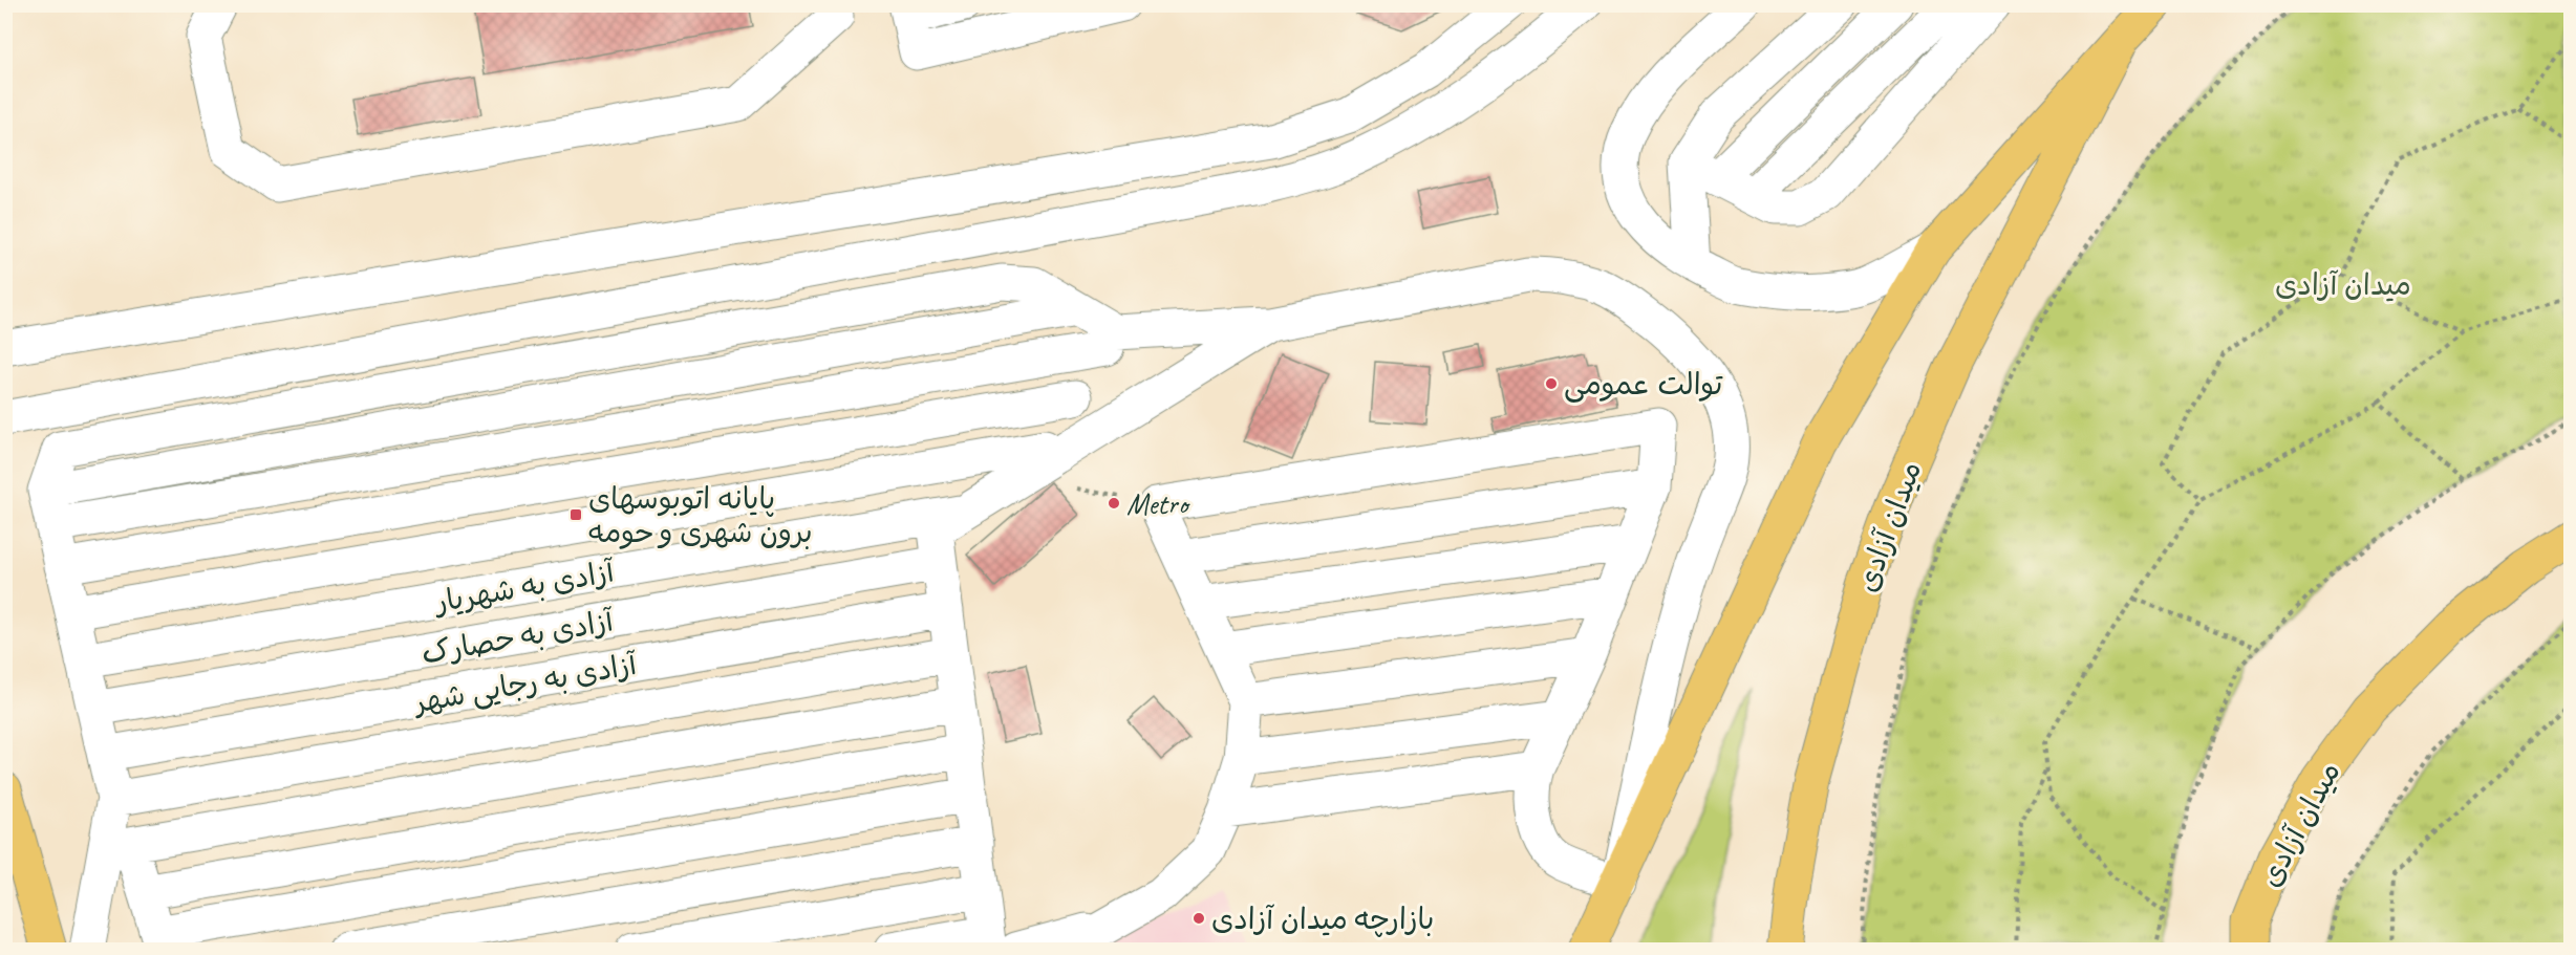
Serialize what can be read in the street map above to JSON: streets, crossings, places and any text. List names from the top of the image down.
{
  "streets": {
    "main road": ["میدان آزادی"],
    "lane": ["آزادی به شهریار", "آزادی به حصارک", "آزادی به رجایی شهر"]
  },
  "parks": ["میدان آزادی"],
  "places": {
    "other": ["توالت عمومی", "Metro", "بازارچه میدان آزادی"],
    "transit": ["پایانه اتوبوسهای برون شهری و حومه"]
  }
}
